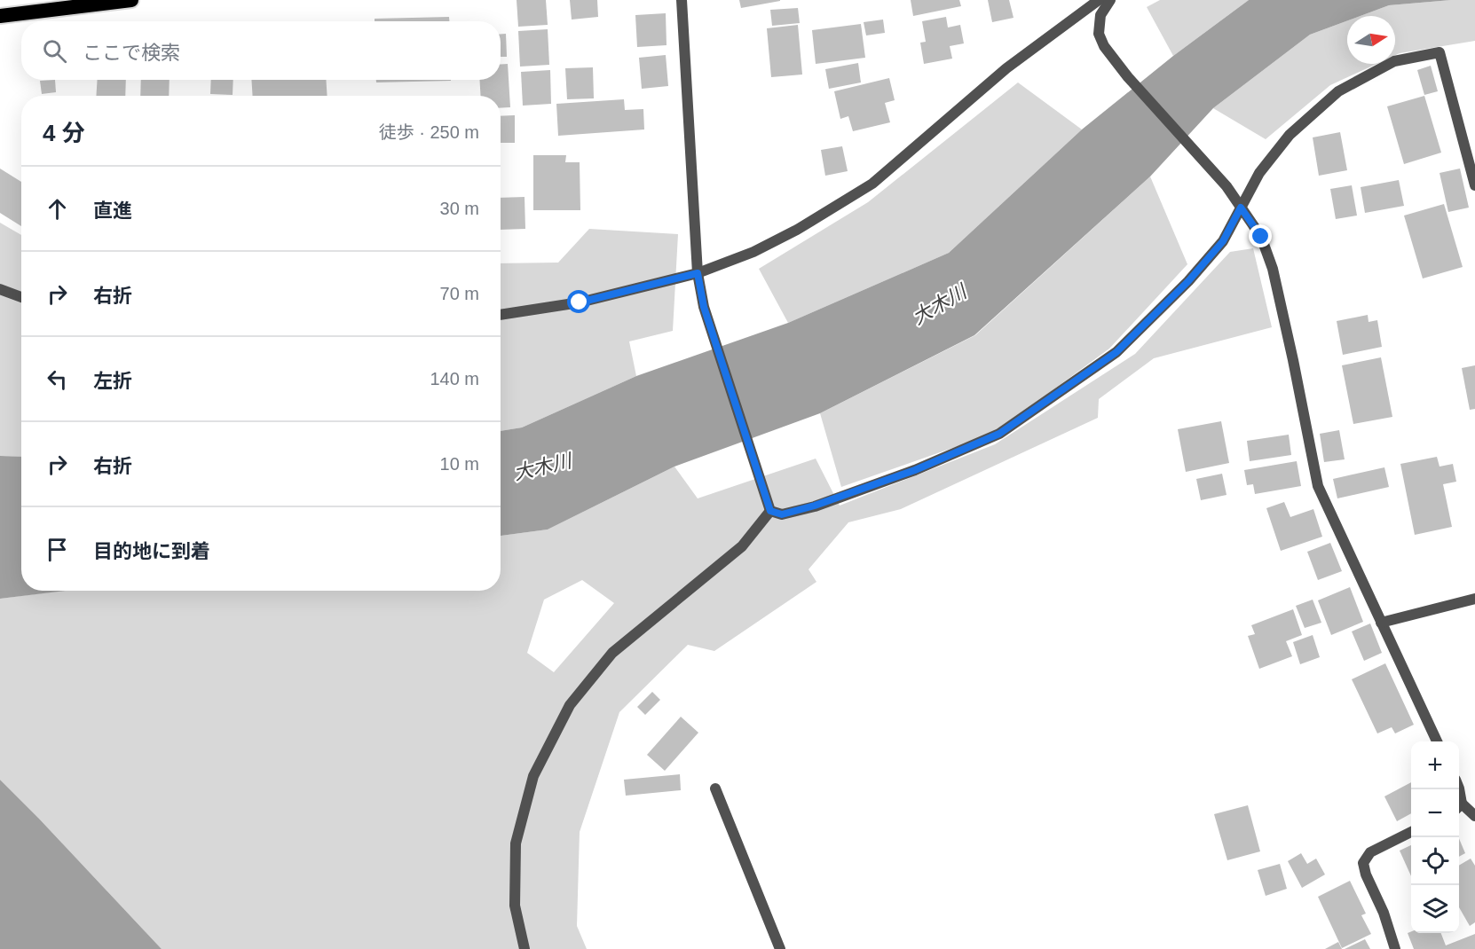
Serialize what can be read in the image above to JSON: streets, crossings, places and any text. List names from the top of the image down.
{
  "water": ["大木川"],
  "north": "right",
  "page": {
    "search": "ここで検索",
    "heading": ["4 分", "徒歩 · 250 m"],
    "list": [
      ["直進", "30 m"],
      ["右折", "70 m"],
      ["左折", "140 m"],
      ["右折", "10 m"],
      "目的地に到着"
    ],
    "map_buttons": ["+", "−"]
  }
}
